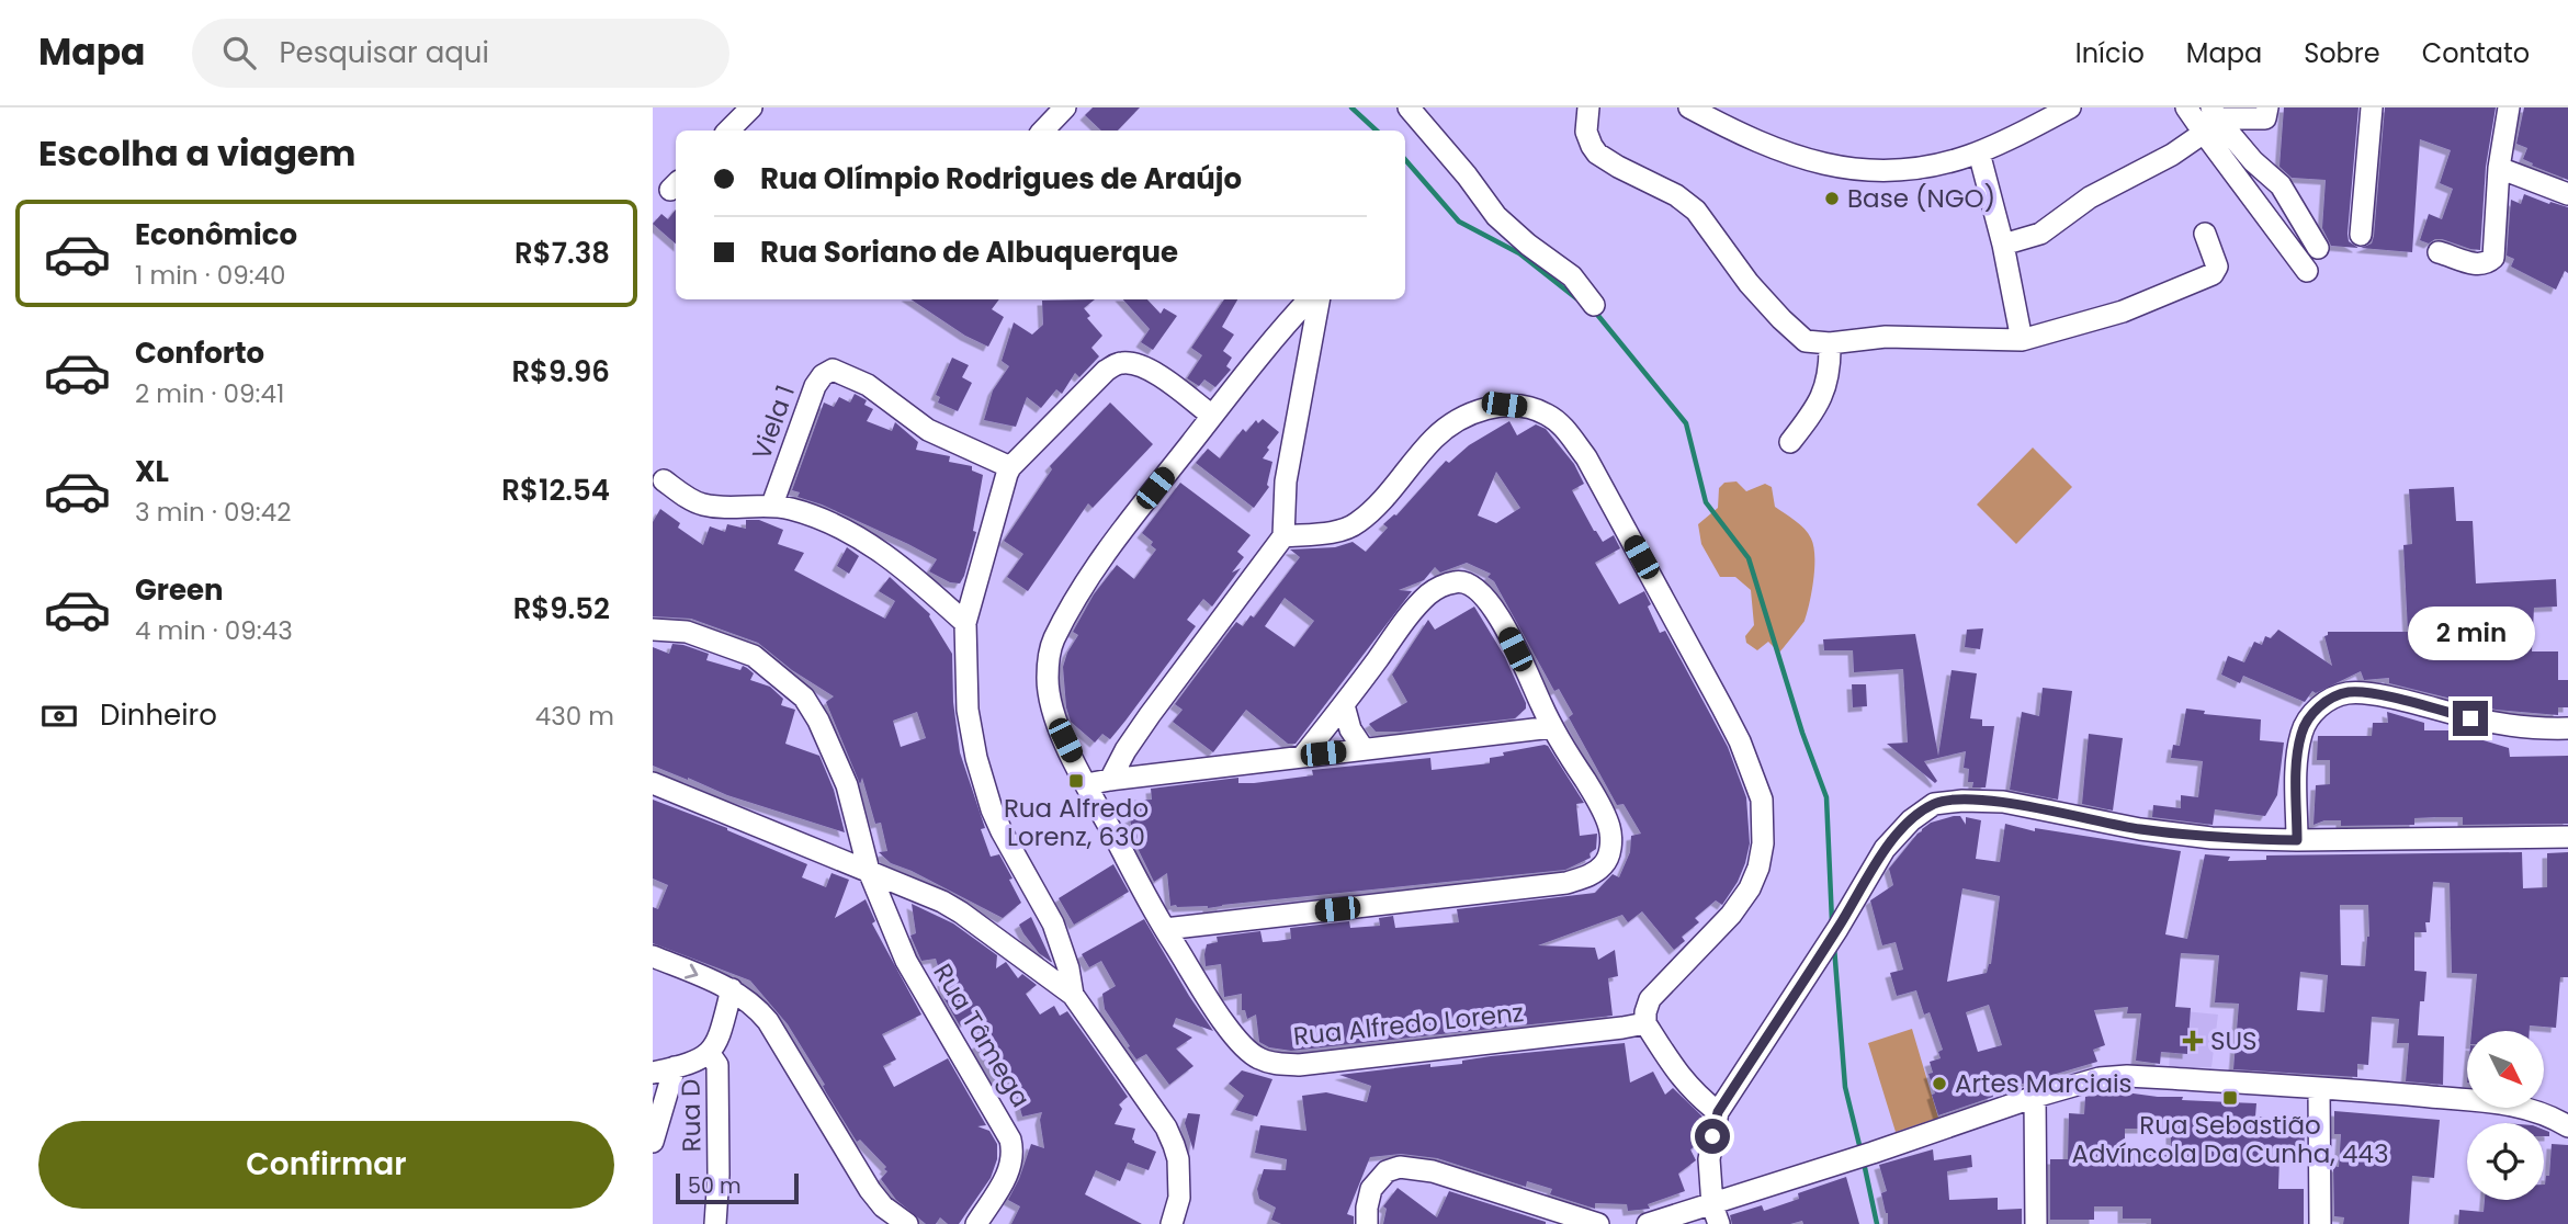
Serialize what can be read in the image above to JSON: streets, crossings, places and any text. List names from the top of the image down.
{
  "streets": {
    "street": [
      "Viela 1",
      "Rua Alfredo Lorenz",
      "Rua Tâmega",
      "Rua D"
    ]
  },
  "places": {
    "other": ["Base (NGO)", "Artes Marciais"],
    "transit": ["Rua Alfredo Lorenz, 630", "Rua Sebastião Advíncola Da Cunha, 443"],
    "health": ["SUS"]
  },
  "scale_bar": "50 m",
  "north": "bottom right",
  "page": {
    "header": "Mapa",
    "search": "Pesquisar aqui",
    "nav": [
      "Início",
      "Mapa",
      "Sobre",
      "Contato"
    ],
    "heading": "Escolha a viagem",
    "banner": ["Rua Olímpio Rodrigues de Araújo", "Rua Soriano de Albuquerque"],
    "list": [
      {
        "name": "Econômico",
        "note": "1 min · 09:40",
        "value": "R$7.38"
      },
      {
        "name": "Conforto",
        "note": "2 min · 09:41",
        "value": "R$9.96"
      },
      {
        "name": "XL",
        "note": "3 min · 09:42",
        "value": "R$12.54"
      },
      {
        "name": "Green",
        "note": "4 min · 09:43",
        "value": "R$9.52"
      }
    ],
    "bubble": "2 min",
    "pay": ["Dinheiro", "430 m"],
    "buttons": "Confirmar",
    "scale": "50 m"
  }
}
